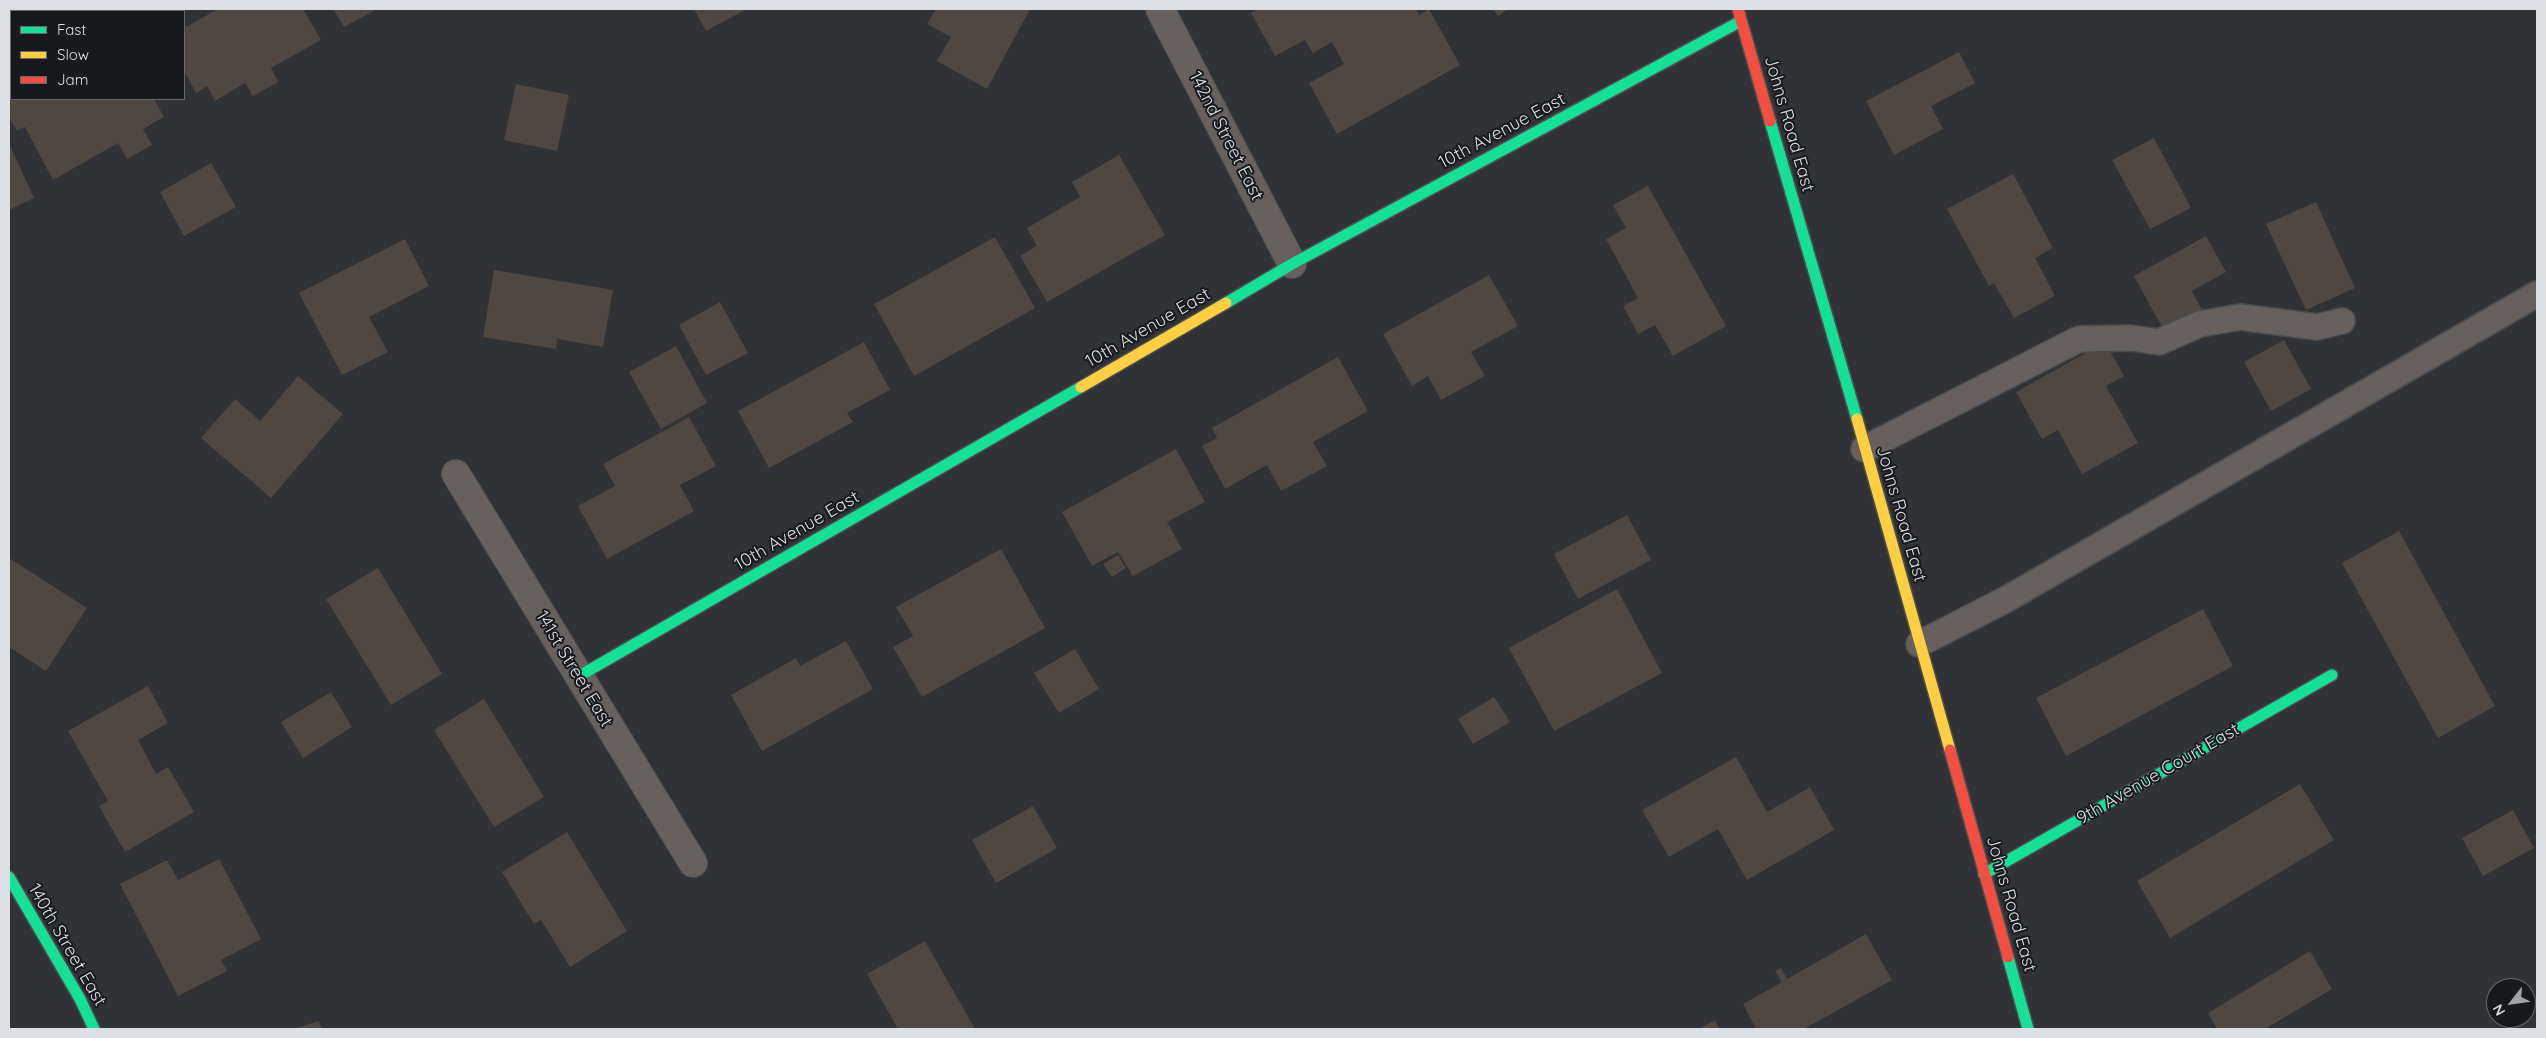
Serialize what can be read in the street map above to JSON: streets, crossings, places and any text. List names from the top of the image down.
{
  "streets": {
    "street": [
      "Johns Road East",
      "10th Avenue East",
      "142nd Street East",
      "141st Street East",
      "9th Avenue Court East",
      "140th Street East"
    ]
  },
  "crossings": [
    ["Johns Road East", "10th Avenue East"],
    ["Johns Road East", "9th Avenue Court East"],
    ["10th Avenue East", "142nd Street East"],
    ["10th Avenue East", "141st Street East"]
  ],
  "legend": ["Fast", "Slow", "Jam"],
  "north": "bottom left"
}
